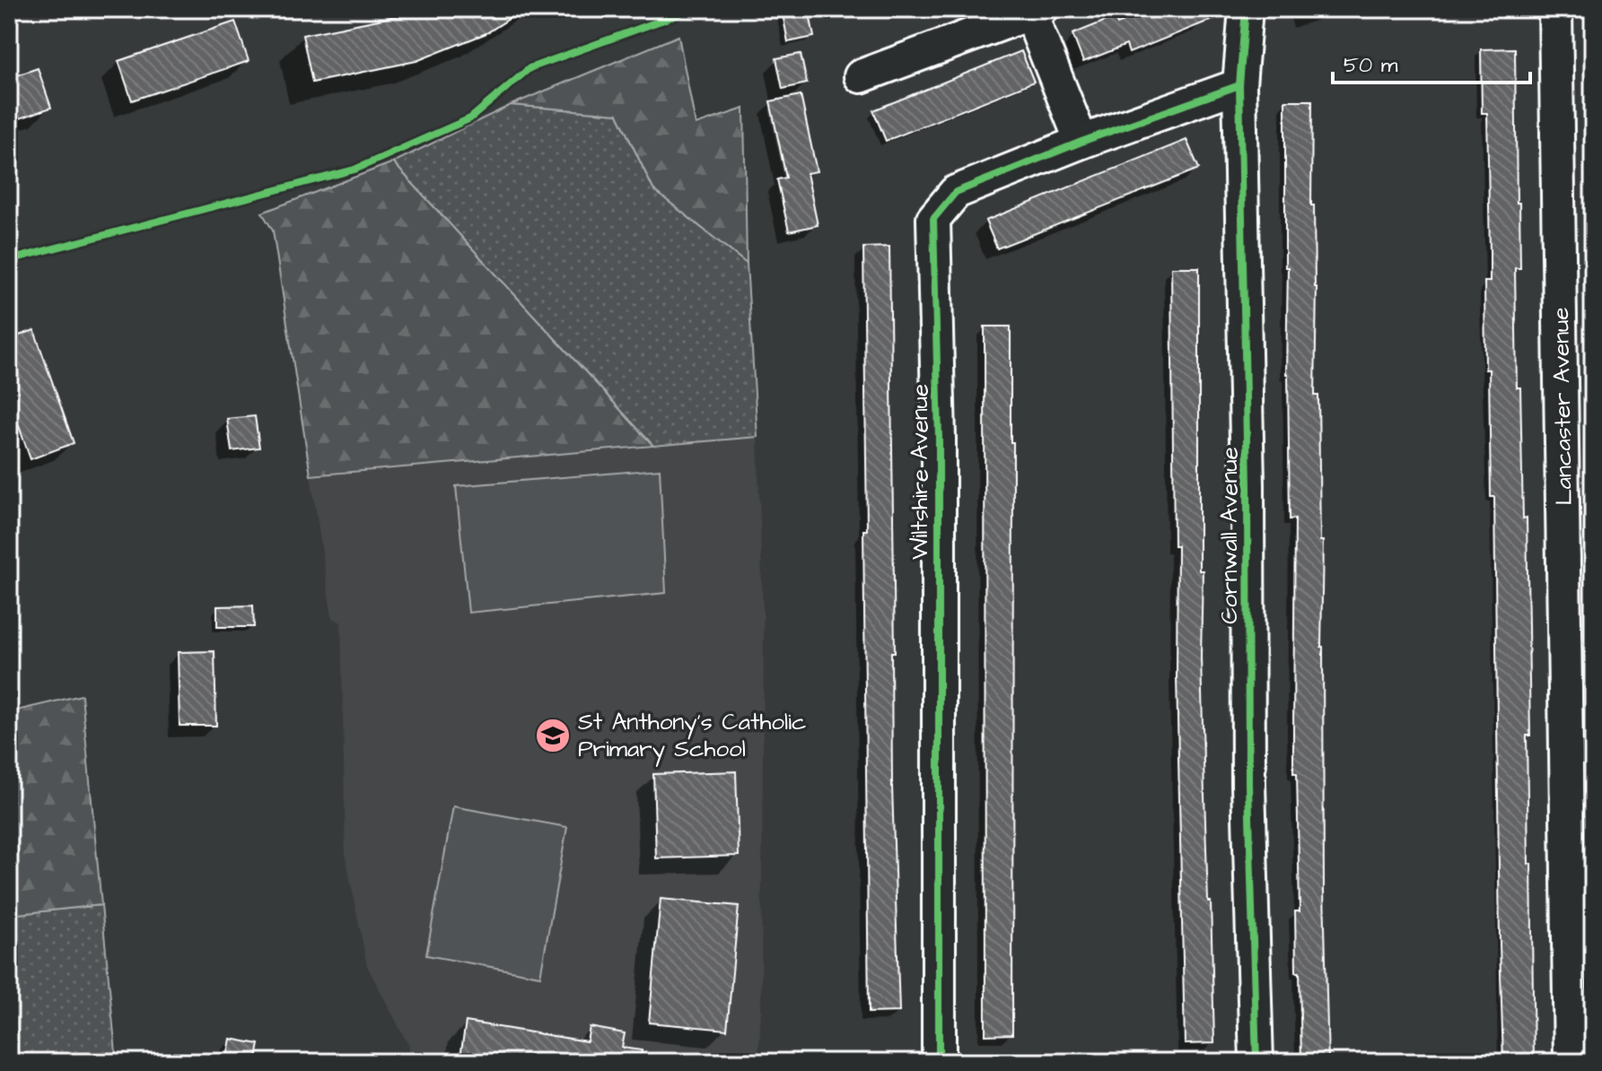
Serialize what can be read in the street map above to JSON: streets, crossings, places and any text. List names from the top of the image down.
{
  "streets": {
    "street": ["Lancaster Avenue", "Wiltshire Avenue", "Cornwall Avenue"]
  },
  "crossings": [
    ["Wiltshire Avenue", "Cornwall Avenue"]
  ],
  "places": {
    "school or university": ["St Anthony's Catholic Primary School"]
  },
  "scale_bar": "50 m"
}
